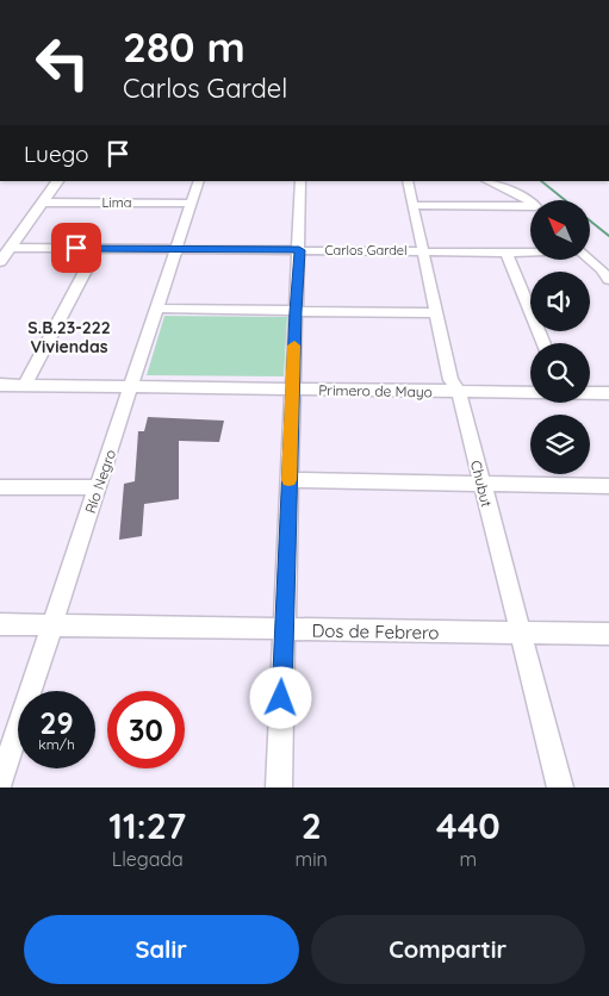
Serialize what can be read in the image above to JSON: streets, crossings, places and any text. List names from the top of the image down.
{
  "streets": {
    "street": [
      "Lima",
      "Carlos Gardel",
      "Primero de Mayo",
      "Río Negro",
      "Chubut",
      "Dos de Febrero"
    ]
  },
  "crossings": [
    ["Lima", "Río Negro"],
    ["Carlos Gardel", "Río Negro"],
    ["Carlos Gardel", "Chubut"],
    ["Primero de Mayo", "Río Negro"],
    ["Primero de Mayo", "Chubut"],
    ["Río Negro", "Dos de Febrero"],
    ["Chubut", "Dos de Febrero"]
  ],
  "districts": ["S.B.23-222 Viviendas"],
  "north": "top left",
  "page": {
    "turn": ["280 m", "Carlos Gardel"],
    "then": "Luego",
    "speed": "29 km/h",
    "limit": "30",
    "eta": [
      "11:27",
      "Llegada",
      "2",
      "min",
      "440",
      "m"
    ],
    "buttons": ["Salir", "Compartir"]
  }
}
